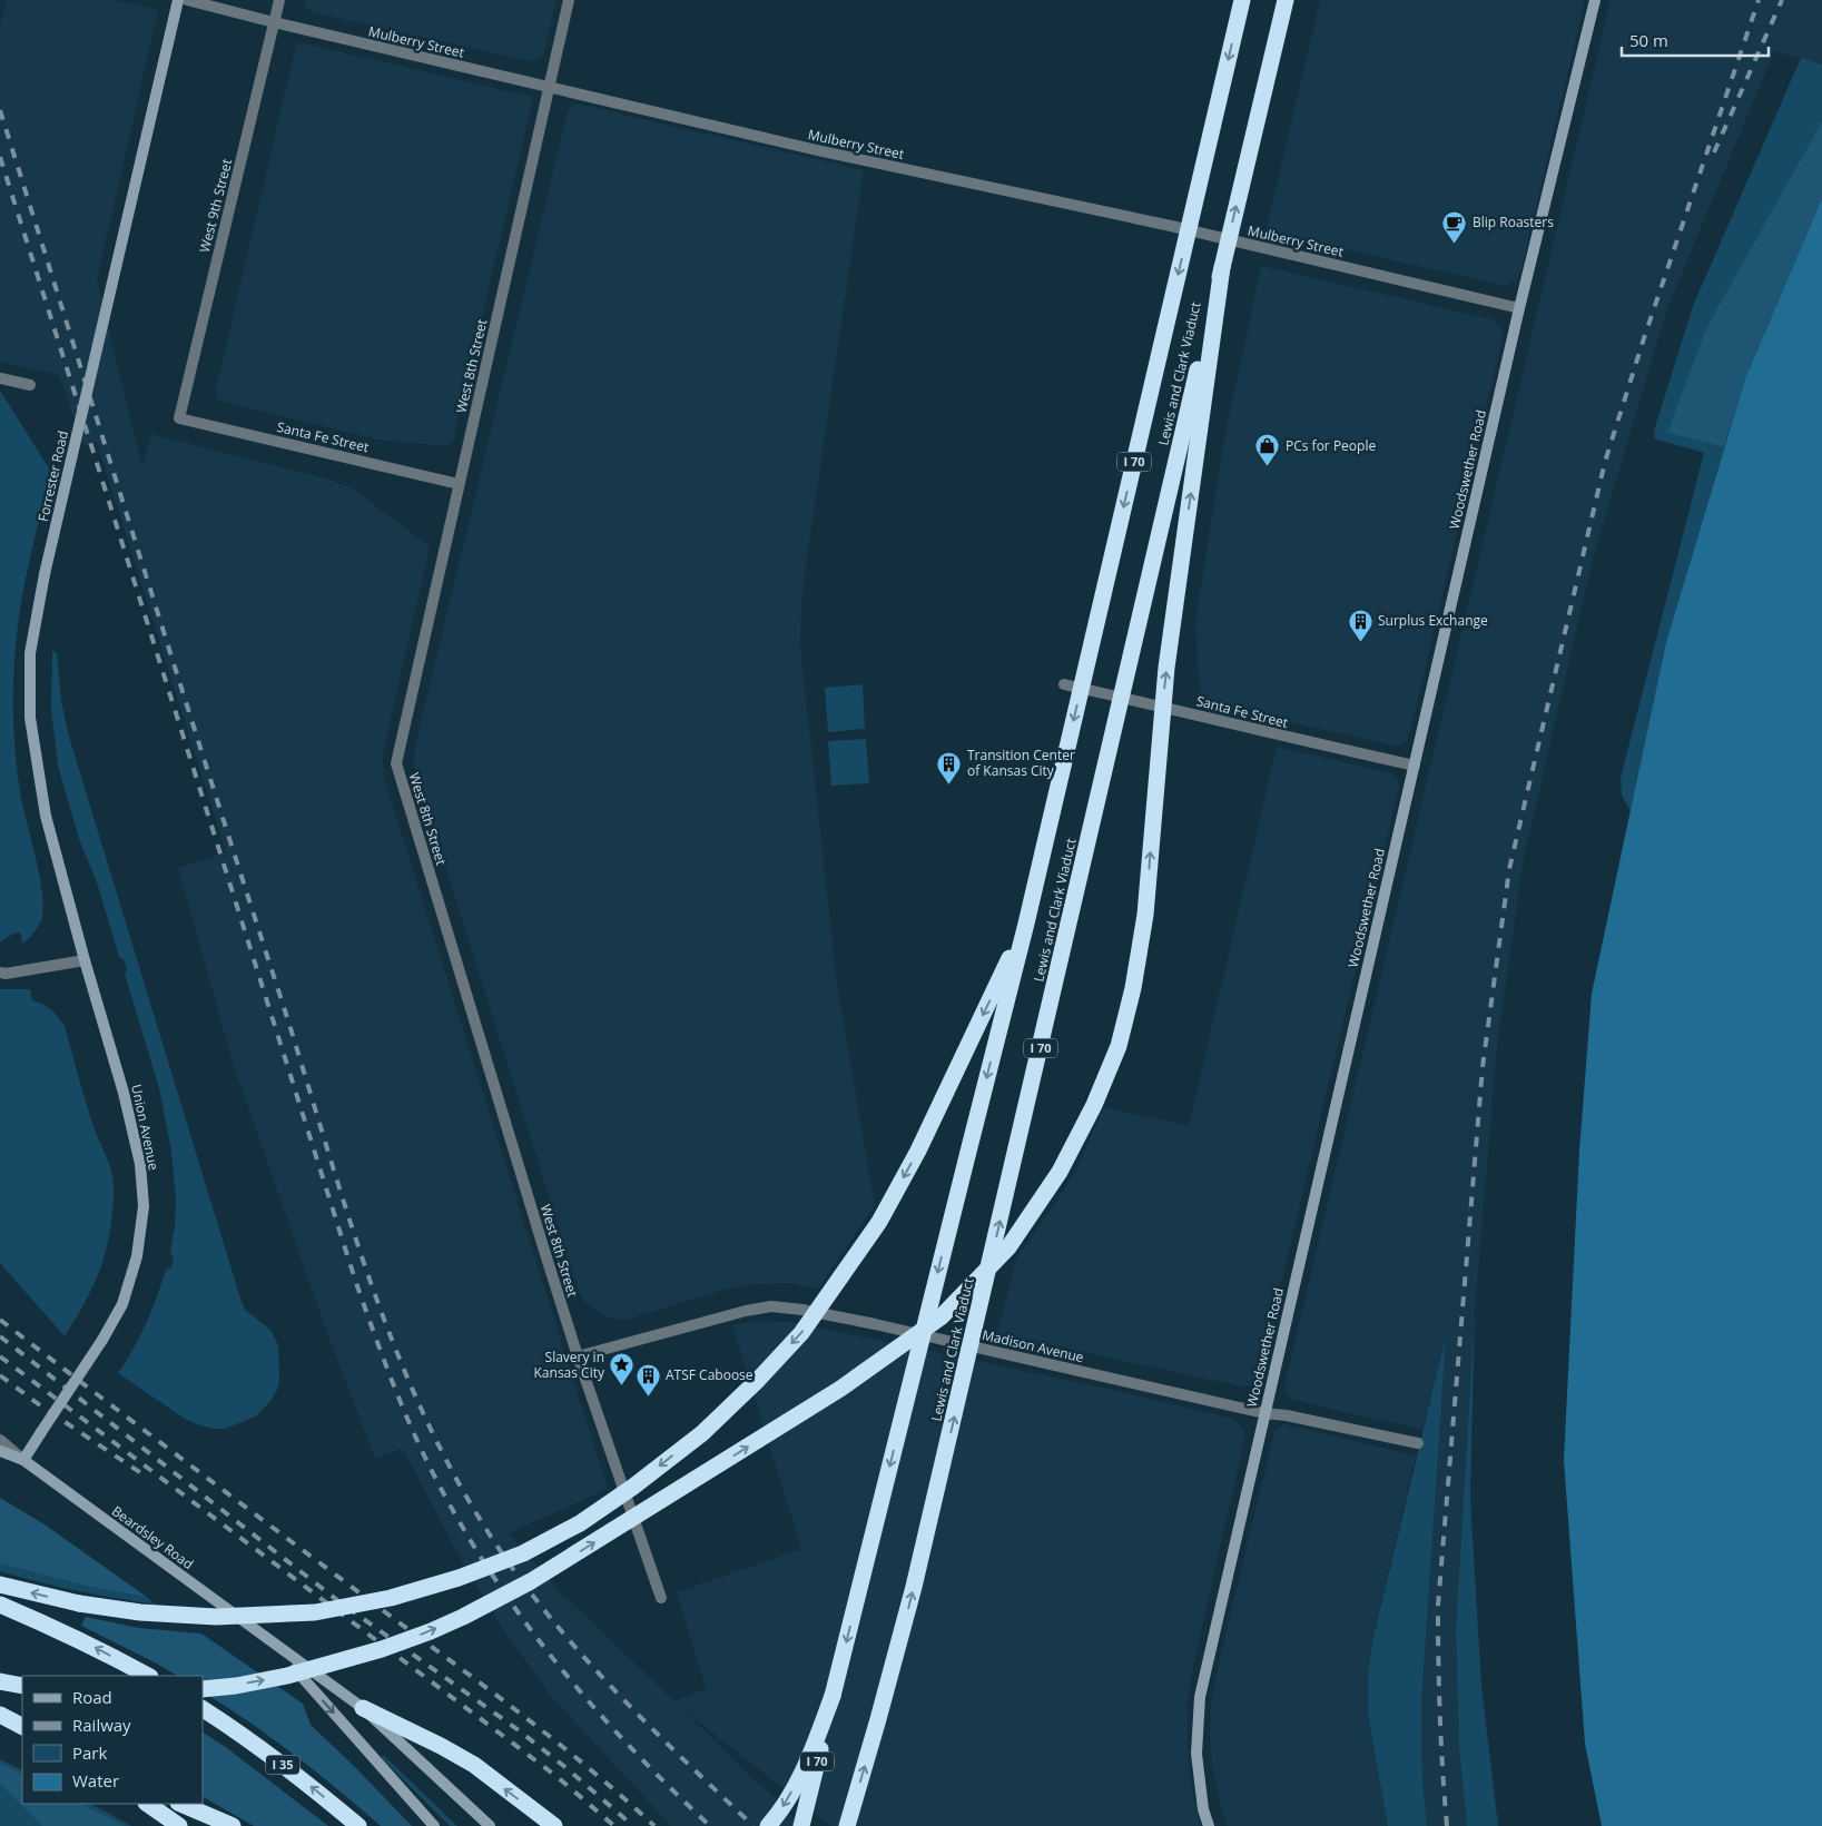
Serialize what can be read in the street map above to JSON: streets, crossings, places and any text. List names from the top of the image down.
{
  "streets": {
    "highway": ["Lewis and Clark Viaduct", "I 70", "I 35"],
    "street": [
      "Mulberry Street",
      "West 9th Street",
      "West 8th Street",
      "Santa Fe Street",
      "Woodswether Road",
      "Forrester Road",
      "Union Avenue",
      "Madison Avenue",
      "Beardsley Road"
    ]
  },
  "crossings": [
    ["Mulberry Street", "West 9th Street"],
    ["Mulberry Street", "West 8th Street"],
    ["Mulberry Street", "Woodswether Road"],
    ["West 9th Street", "Santa Fe Street"],
    ["West 8th Street", "Santa Fe Street"],
    ["West 8th Street", "Madison Avenue"],
    ["Lewis and Clark Viaduct", "I 70"],
    ["Santa Fe Street", "Woodswether Road"],
    ["Woodswether Road", "Madison Avenue"],
    ["Forrester Road", "Union Avenue"],
    ["Union Avenue", "Beardsley Road"]
  ],
  "places": {
    "cafe": ["Blip Roasters"],
    "shop": ["PCs for People"],
    "building": ["Surplus Exchange", "Transition Center of Kansas City", "ATSF Caboose"],
    "place": ["Slavery in Kansas City"]
  },
  "legend": [
    "Road",
    "Railway",
    "Park",
    "Water"
  ],
  "scale_bar": "50 m"
}
